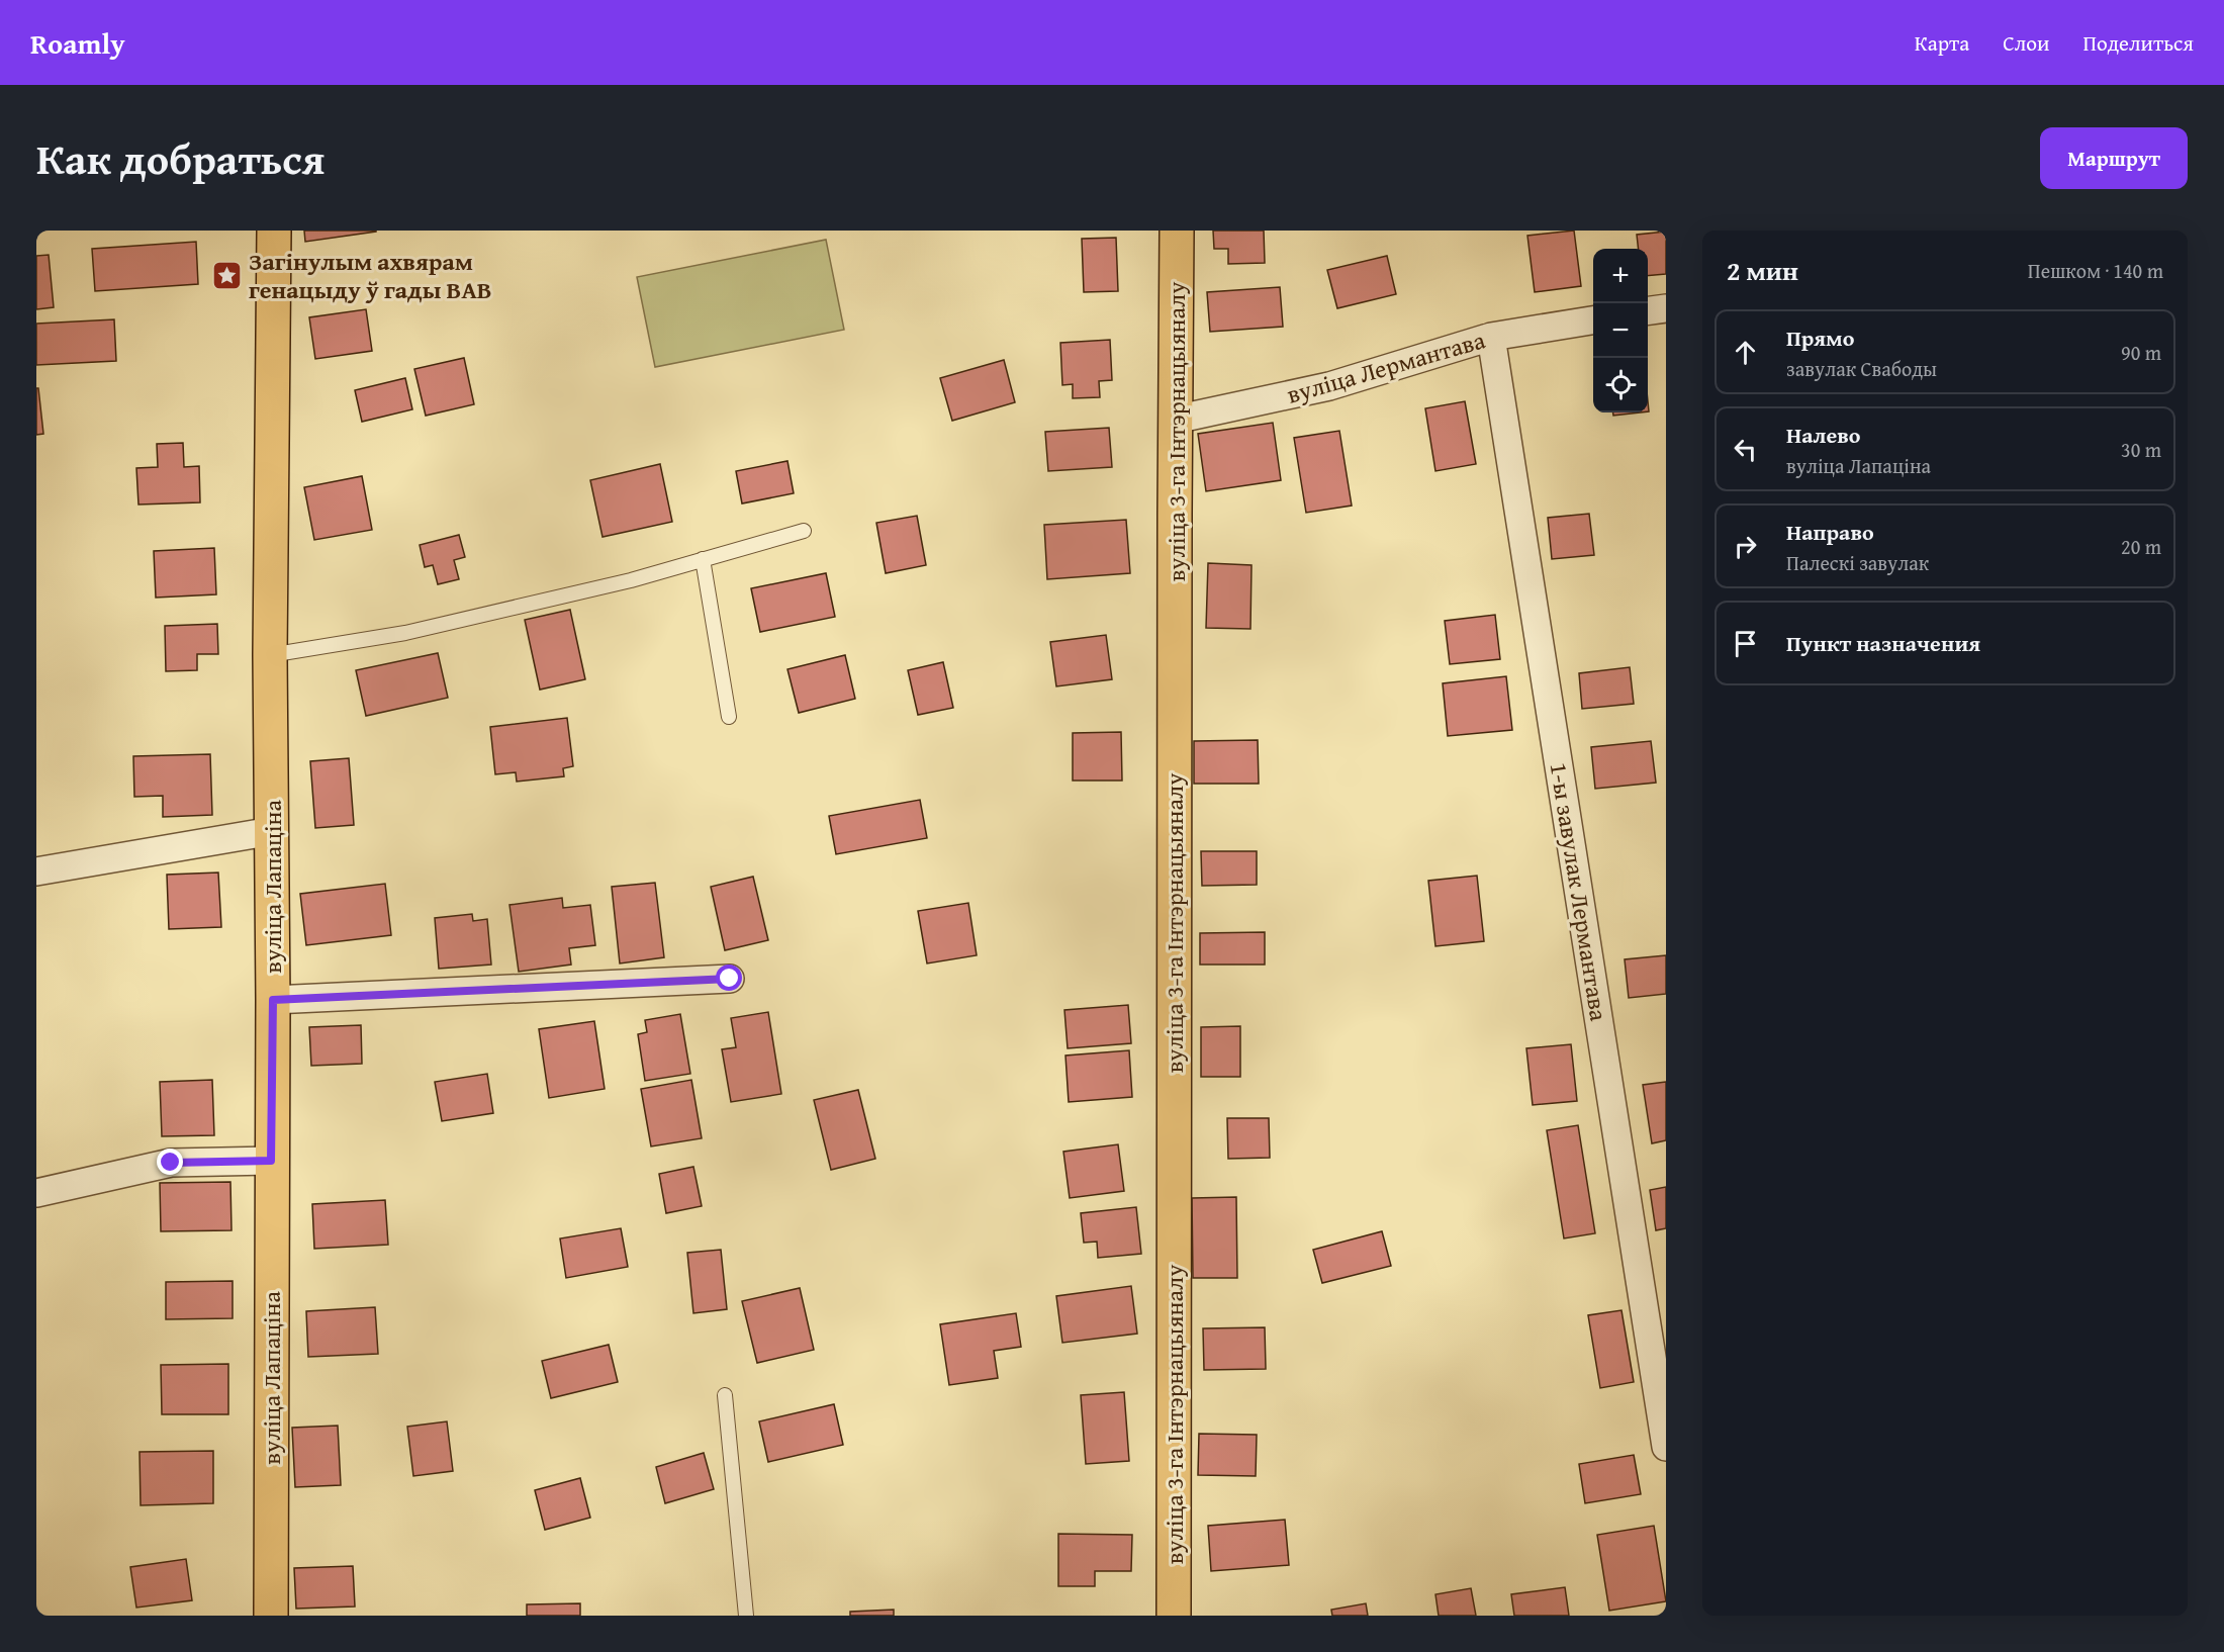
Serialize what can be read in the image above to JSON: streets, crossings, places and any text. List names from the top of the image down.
{
  "streets": {
    "main road": ["вуліца 3-га Інтэрнацыяналу", "вуліца Лапаціна"],
    "street": ["вуліца Лермантава", "1-ы завулак Лермантава"]
  },
  "crossings": [
    ["вуліца Лермантава", "вуліца 3-га Інтэрнацыяналу"],
    ["вуліца Лермантава", "1-ы завулак Лермантава"]
  ],
  "places": {
    "place": ["Загінулым ахвярам генацыду ў гады ВАВ"]
  },
  "page": {
    "header": "Roamly",
    "nav": ["Карта", "Слои", "Поделиться"],
    "title": "Как добраться",
    "buttons": "Маршрут",
    "heading": ["2 мин", "Пешком · 140 m"],
    "map_buttons": ["+", "−"],
    "list": [
      ["Прямо", "завулак Свабоды", "90 m"],
      ["Налево", "вуліца Лапаціна", "30 m"],
      ["Направо", "Палескі завулак", "20 m"],
      "Пункт назначения"
    ]
  }
}
